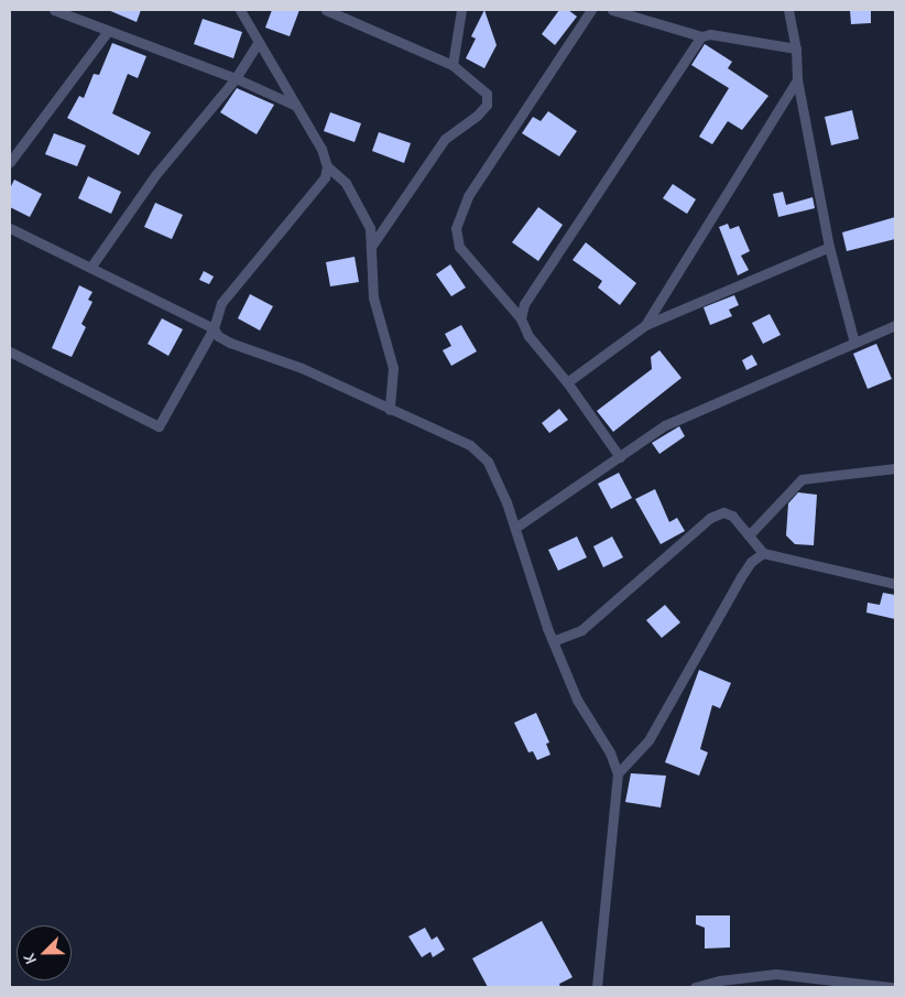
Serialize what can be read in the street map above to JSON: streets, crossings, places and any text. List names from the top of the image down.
{
  "north": "bottom left"
}
